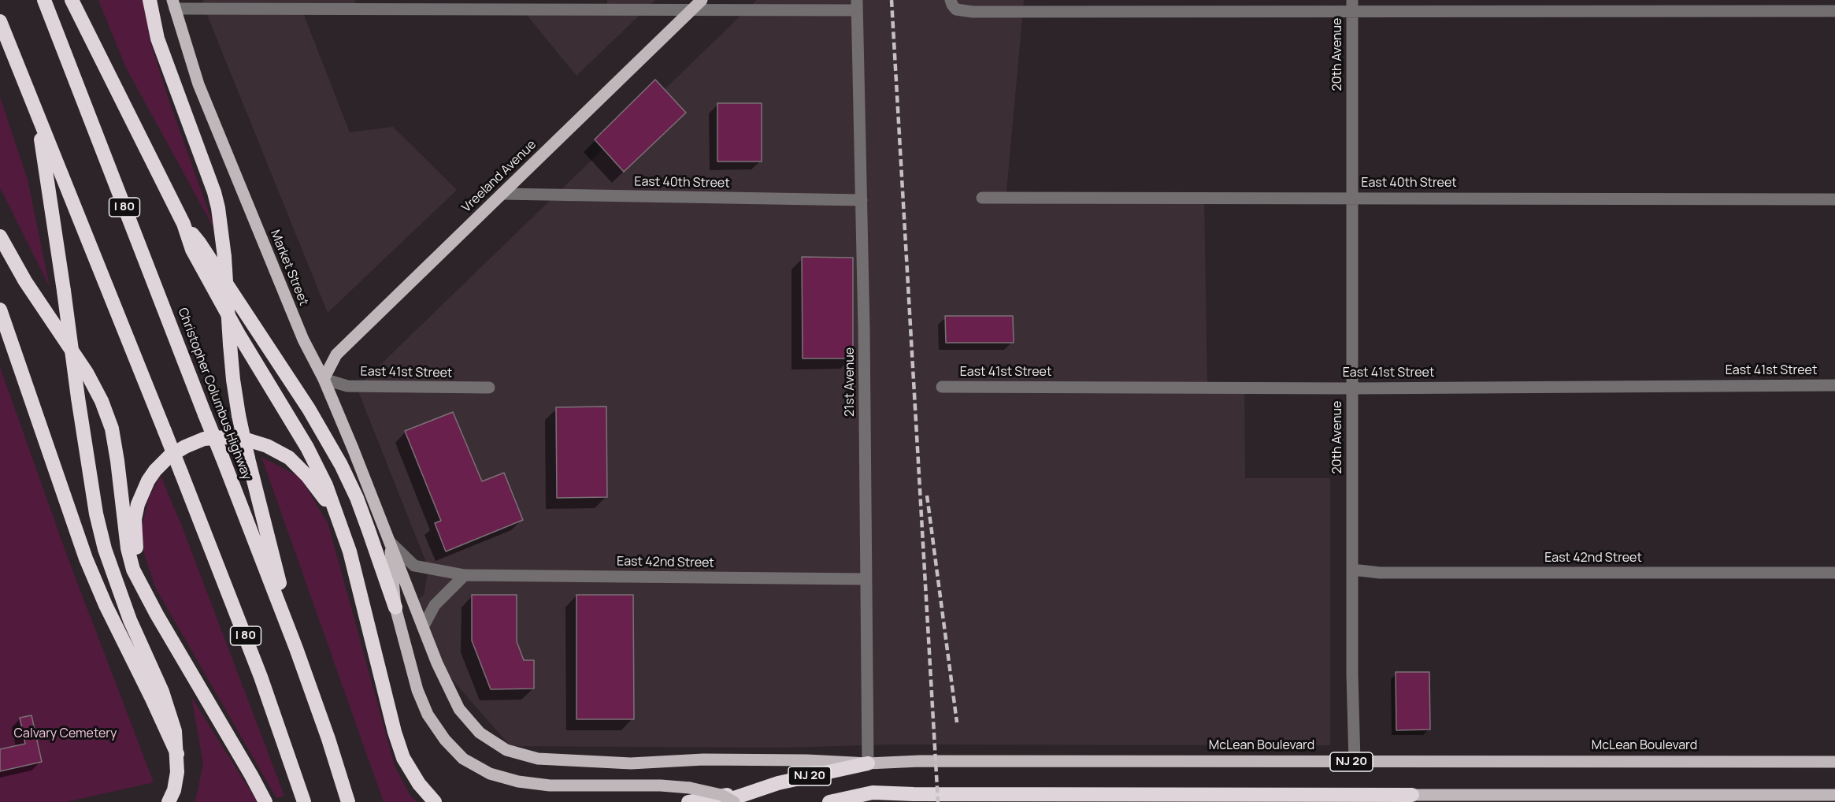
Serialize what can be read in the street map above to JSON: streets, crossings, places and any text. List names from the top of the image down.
{
  "streets": {
    "highway": [
      "I 80",
      "Christopher Columbus Highway",
      "McLean Boulevard",
      "NJ 20"
    ],
    "main road": ["Vreeland Avenue", "Market Street"],
    "street": [
      "20th Avenue",
      "East 40th Street",
      "East 41st Street",
      "21st Avenue",
      "East 42nd Street"
    ]
  },
  "crossings": [
    ["20th Avenue", "East 40th Street"],
    ["20th Avenue", "East 41st Street"],
    ["20th Avenue", "East 42nd Street"],
    ["20th Avenue", "McLean Boulevard"],
    ["Vreeland Avenue", "East 40th Street"],
    ["Vreeland Avenue", "Market Street"],
    ["Vreeland Avenue", "East 41st Street"],
    ["East 40th Street", "21st Avenue"],
    ["Market Street", "East 41st Street"],
    ["Market Street", "21st Avenue"],
    ["Market Street", "East 42nd Street"],
    ["Market Street", "McLean Boulevard"],
    ["21st Avenue", "East 42nd Street"],
    ["21st Avenue", "McLean Boulevard"]
  ],
  "parks": ["Calvary Cemetery"]
}
